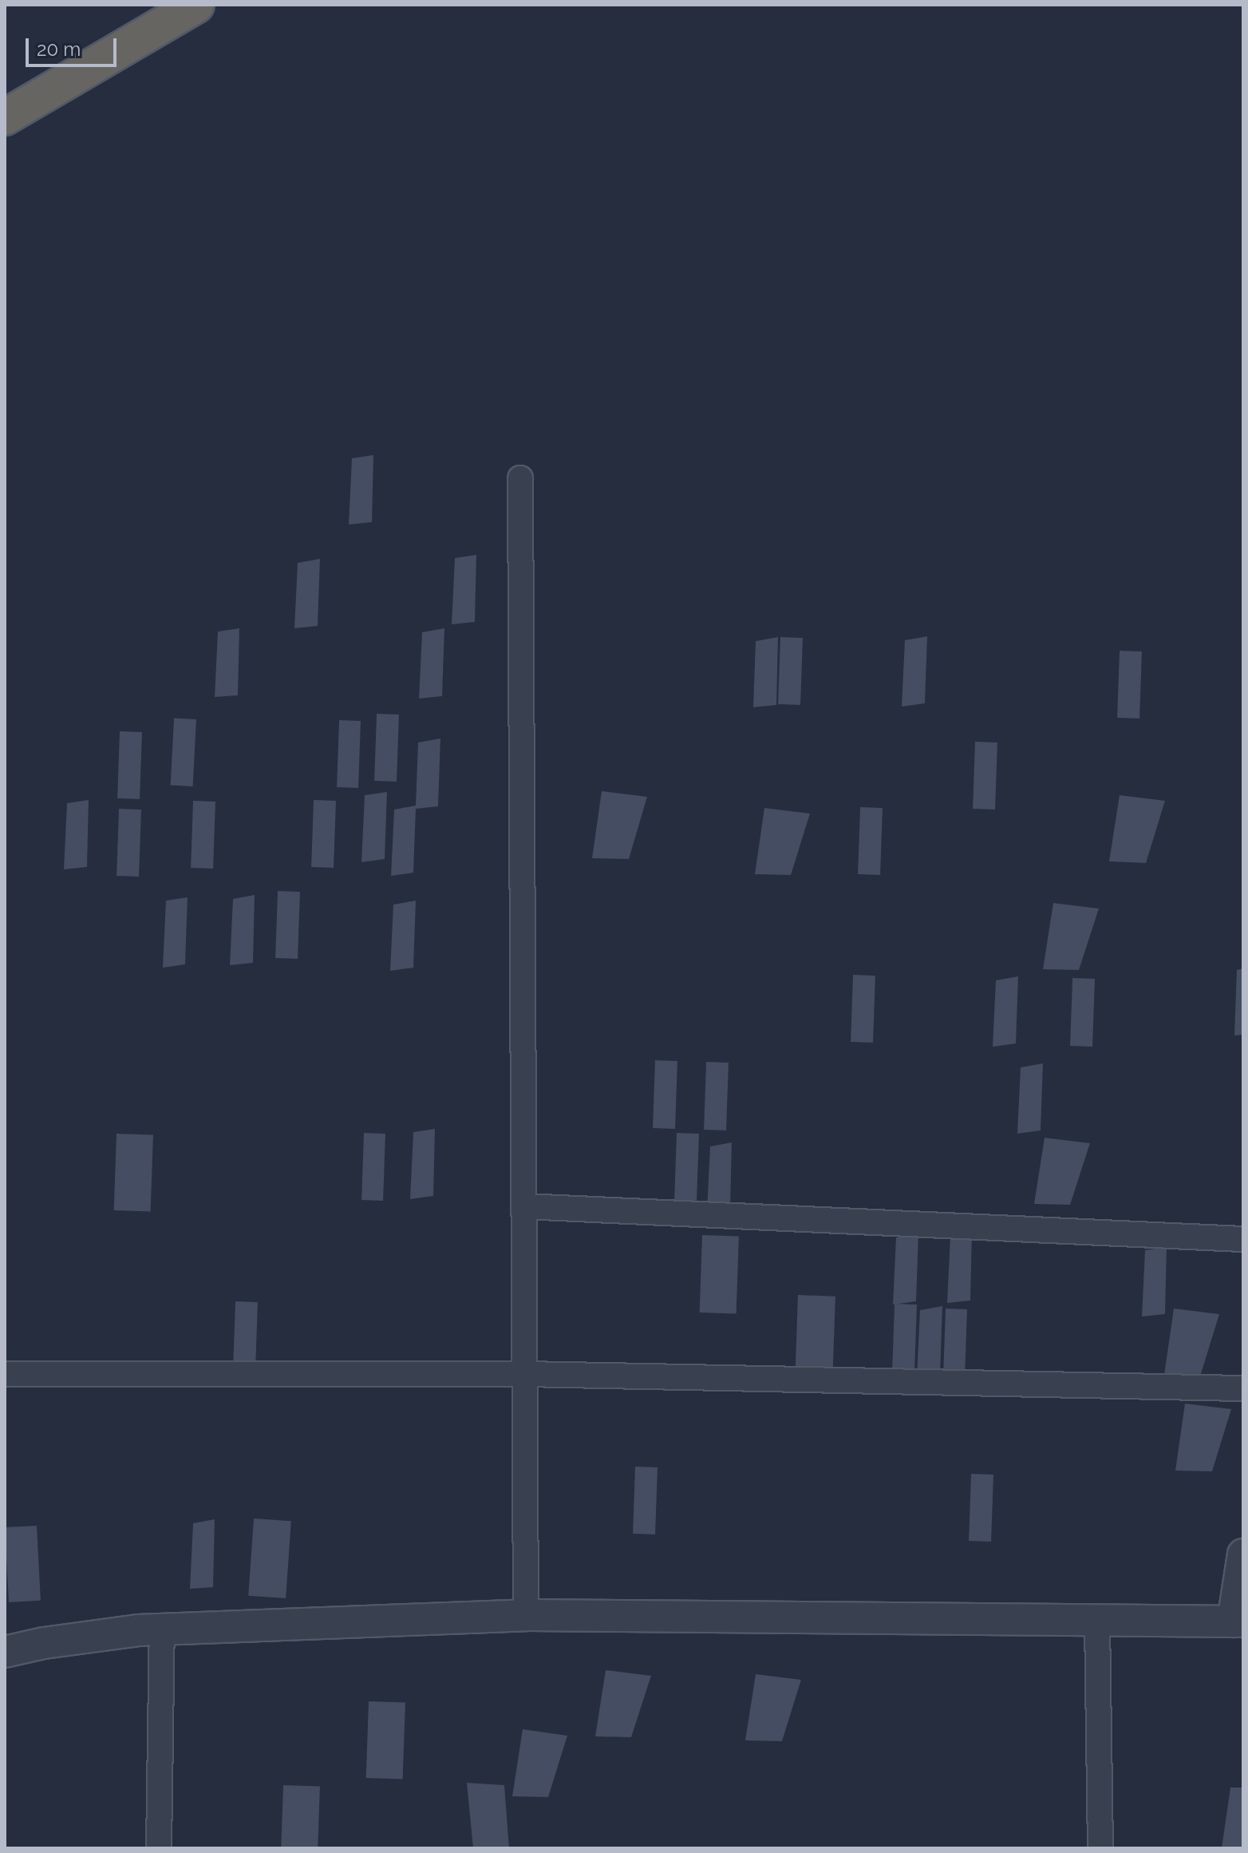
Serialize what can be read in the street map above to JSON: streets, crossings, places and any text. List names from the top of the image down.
{
  "scale_bar": "20 m"
}
